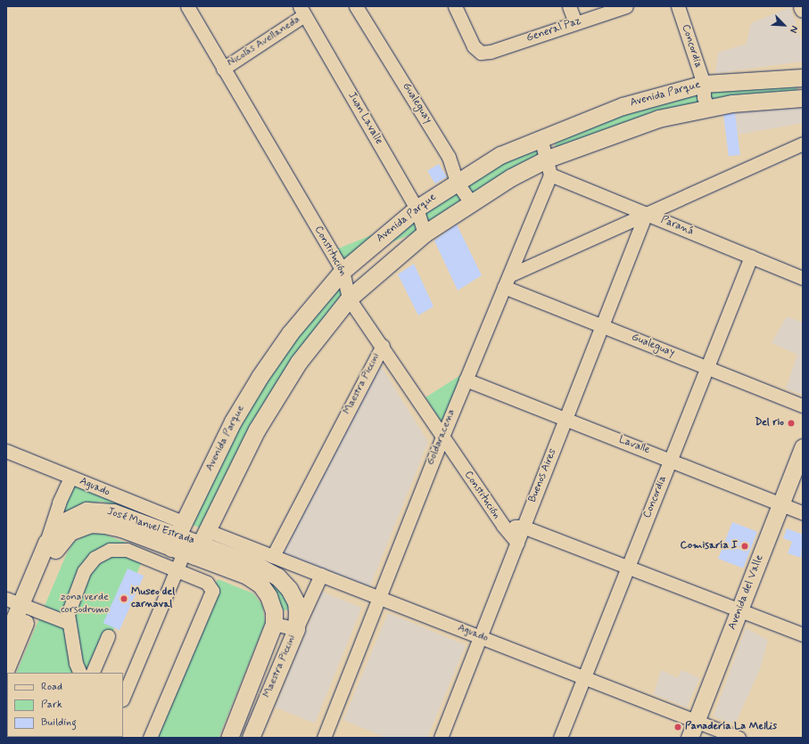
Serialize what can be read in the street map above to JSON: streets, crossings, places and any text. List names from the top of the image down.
{
  "streets": {
    "main road": [
      "Avenida Parque",
      "Maestra Piccini",
      "José Manuel Estrada",
      "Avenida del Valle"
    ],
    "street": [
      "General Paz",
      "Nicolás Avellaneda",
      "Concordia",
      "Gualeguay",
      "Juan Lavalle",
      "Paraná",
      "Constitución",
      "Goldaracena",
      "Lavalle",
      "Buenos Aires",
      "Aguado"
    ]
  },
  "crossings": [
    ["Nicolás Avellaneda", "Juan Lavalle"],
    ["Nicolás Avellaneda", "Constitución"],
    ["Concordia", "Avenida Parque"],
    ["Concordia", "Gualeguay"],
    ["Concordia", "Paraná"],
    ["Concordia", "Constitución"],
    ["Concordia", "Lavalle"],
    ["Concordia", "Aguado"],
    ["Avenida Parque", "Gualeguay"],
    ["Avenida Parque", "Juan Lavalle"],
    ["Avenida Parque", "Paraná"],
    ["Avenida Parque", "Constitución"],
    ["Avenida Parque", "Maestra Piccini"],
    ["Avenida Parque", "Goldaracena"],
    ["Avenida Parque", "Aguado"],
    ["Avenida Parque", "José Manuel Estrada"],
    ["Gualeguay", "Goldaracena"],
    ["Gualeguay", "Buenos Aires"],
    ["Paraná", "Goldaracena"],
    ["Paraná", "Buenos Aires"],
    ["Constitución", "Maestra Piccini"],
    ["Constitución", "Goldaracena"],
    ["Constitución", "Buenos Aires"],
    ["Constitución", "Avenida del Valle"],
    ["Maestra Piccini", "Aguado"],
    ["Maestra Piccini", "José Manuel Estrada"],
    ["Goldaracena", "Lavalle"],
    ["Goldaracena", "Aguado"],
    ["Lavalle", "Buenos Aires"],
    ["Lavalle", "Avenida del Valle"],
    ["Buenos Aires", "Aguado"],
    ["Aguado", "José Manuel Estrada"],
    ["Aguado", "Avenida del Valle"]
  ],
  "parks": ["zona verde corsodromo"],
  "places": [
    "Del rio",
    "Comisaría I",
    "Museo del carnaval",
    "Panadería La Mellis"
  ],
  "legend": ["Road", "Park", "Building"],
  "north": "bottom right"
}
